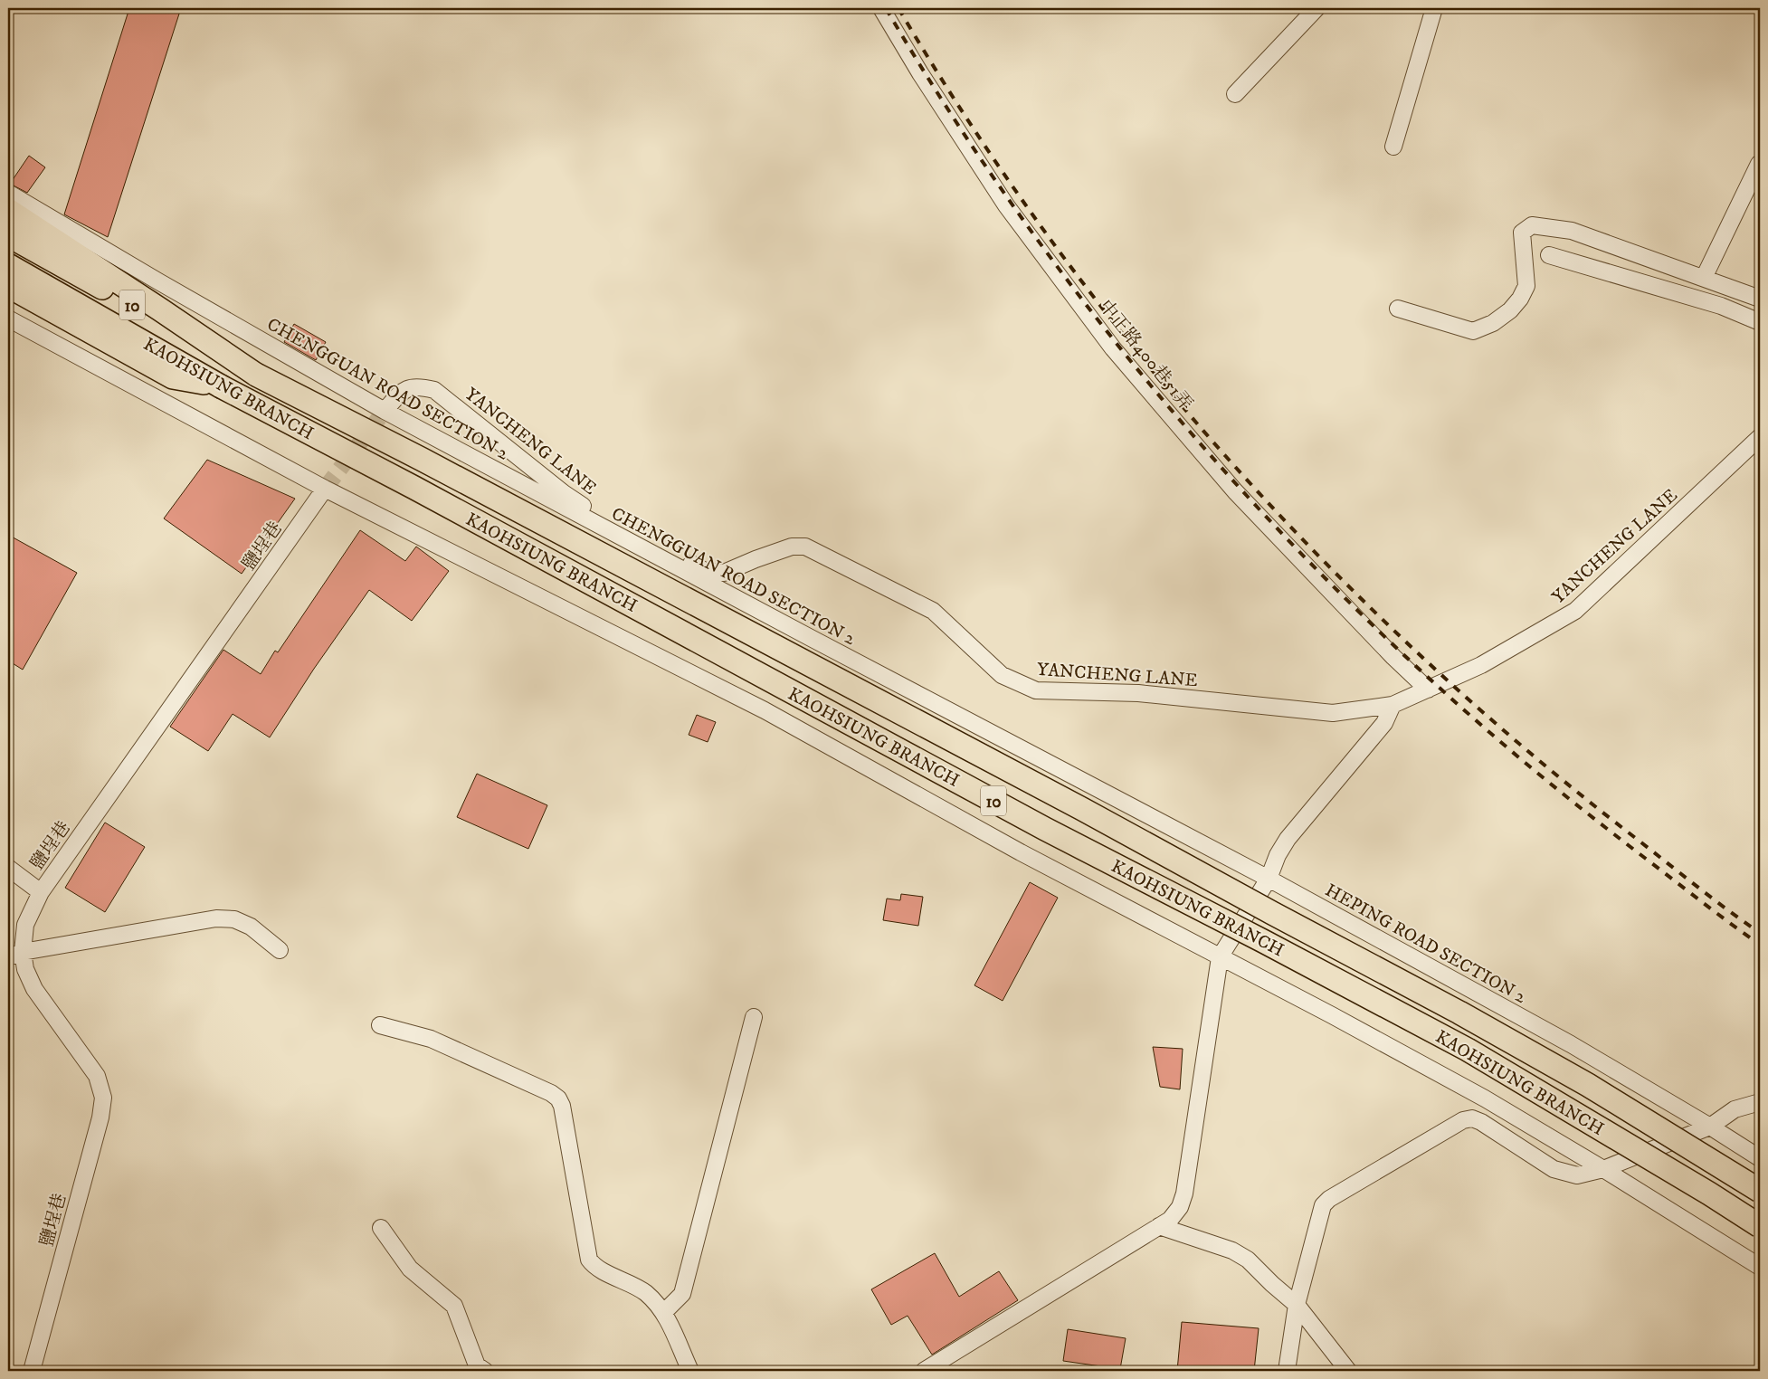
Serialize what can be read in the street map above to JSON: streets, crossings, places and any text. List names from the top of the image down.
{
  "streets": {
    "highway": ["10", "KAOHSIUNG BRANCH"],
    "street": [
      "中正路400巷51弄",
      "CHENGGUAN ROAD SECTION 2",
      "YANCHENG LANE",
      "鹽埕巷",
      "HEPING ROAD SECTION 2"
    ]
  },
  "crossings": [
    ["中正路400巷51弄", "YANCHENG LANE"],
    ["CHENGGUAN ROAD SECTION 2", "YANCHENG LANE"],
    ["CHENGGUAN ROAD SECTION 2", "HEPING ROAD SECTION 2"]
  ]
}
